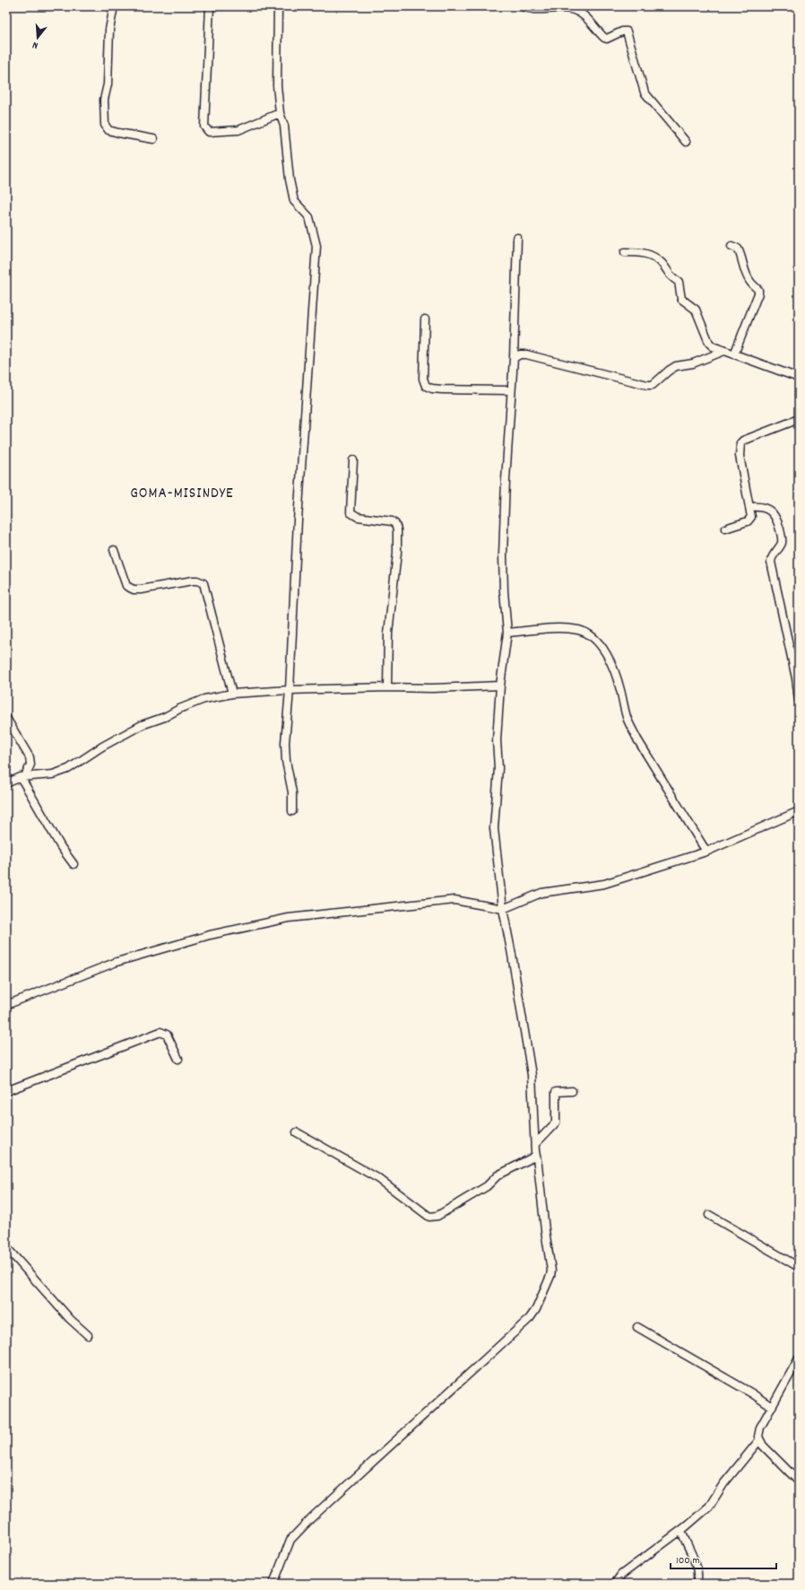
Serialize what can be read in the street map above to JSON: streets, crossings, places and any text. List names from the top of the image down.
{
  "districts": ["GOMA-MISINDYE"],
  "scale_bar": "100 m",
  "north": "bottom"
}
